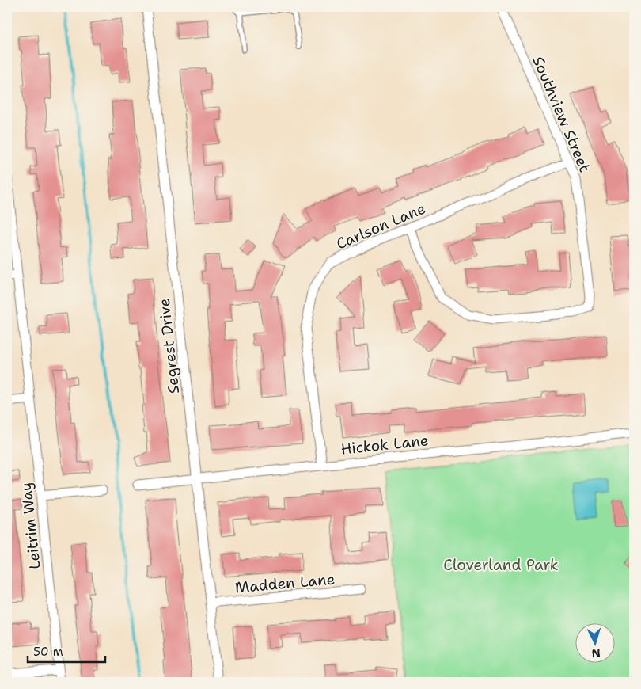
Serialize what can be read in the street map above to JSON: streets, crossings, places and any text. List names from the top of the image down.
{
  "streets": {
    "street": [
      "Southview Street",
      "Carlson Lane",
      "Segrest Drive",
      "Hickok Lane",
      "Leitrim Way",
      "Madden Lane"
    ]
  },
  "crossings": [
    ["Southview Street", "Carlson Lane"],
    ["Carlson Lane", "Hickok Lane"],
    ["Segrest Drive", "Hickok Lane"],
    ["Segrest Drive", "Madden Lane"]
  ],
  "parks": ["Cloverland Park"],
  "scale_bar": "50 m",
  "north": "bottom"
}
